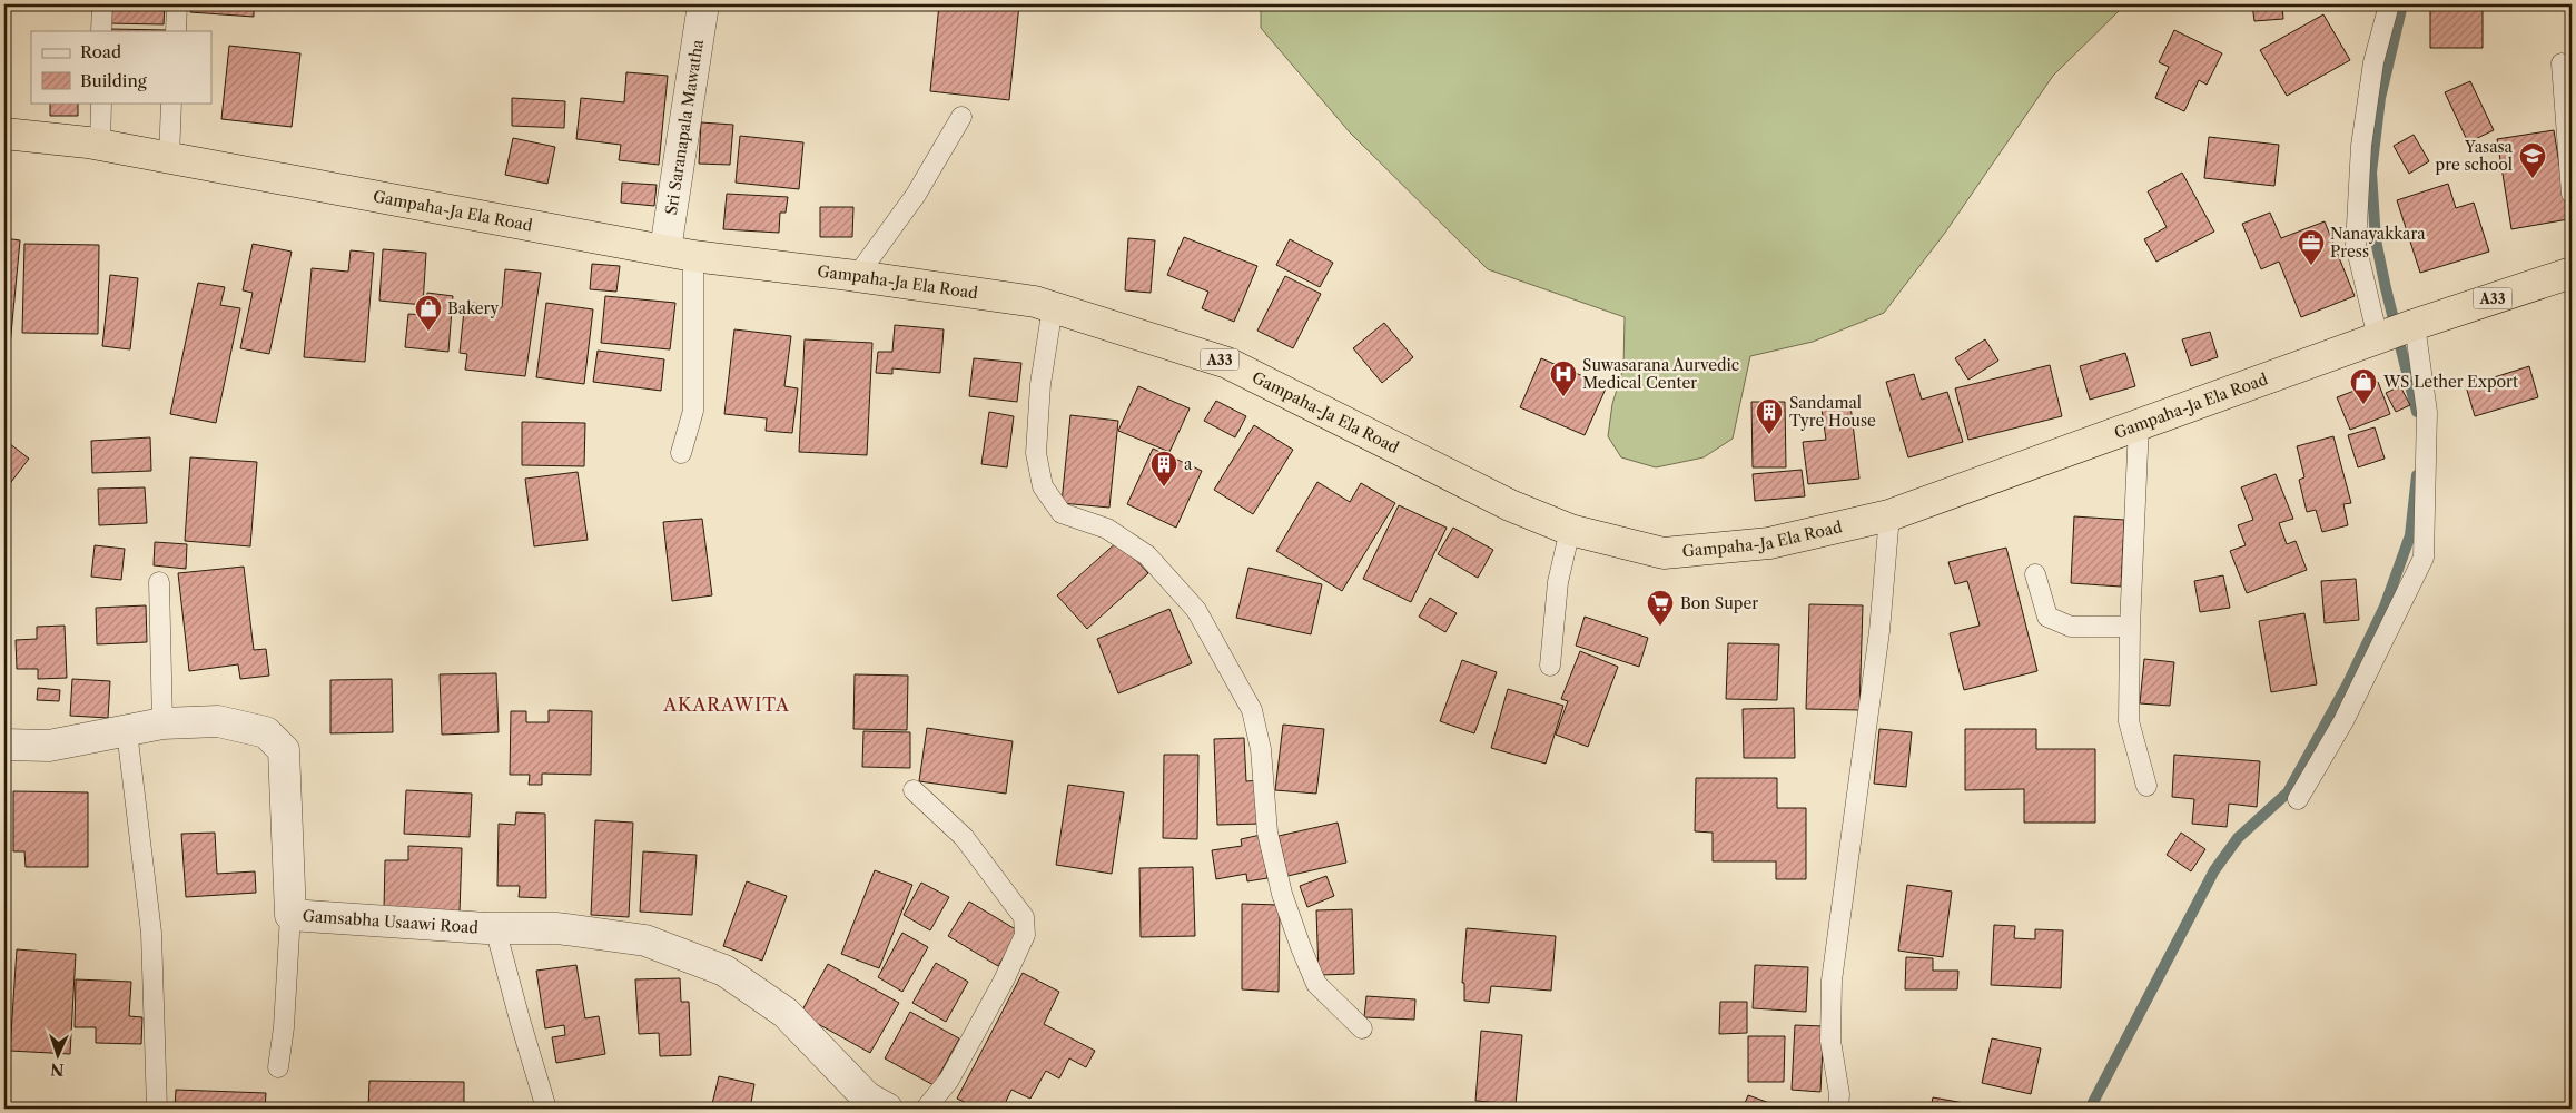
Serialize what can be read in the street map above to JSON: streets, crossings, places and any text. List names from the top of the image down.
{
  "streets": {
    "highway": ["Gampaha-Ja Ela Road", "A33"],
    "street": ["Sri Saranapala Mawatha", "Gamsabha Usaawi Road"]
  },
  "crossings": [
    ["Sri Saranapala Mawatha", "Gampaha-Ja Ela Road"]
  ],
  "districts": ["AKARAWITA"],
  "places": {
    "school or university": ["Yasasa pre school"],
    "office": ["Nanayakkara Press"],
    "shop": ["Bakery", "WS Lether Export"],
    "hospital": ["Suwasarana Aurvedic Medical Center"],
    "building": ["Sandamal Tyre House", "a"],
    "supermarket": ["Bon Super"]
  },
  "legend": ["Road", "Building"],
  "north": "bottom"
}
